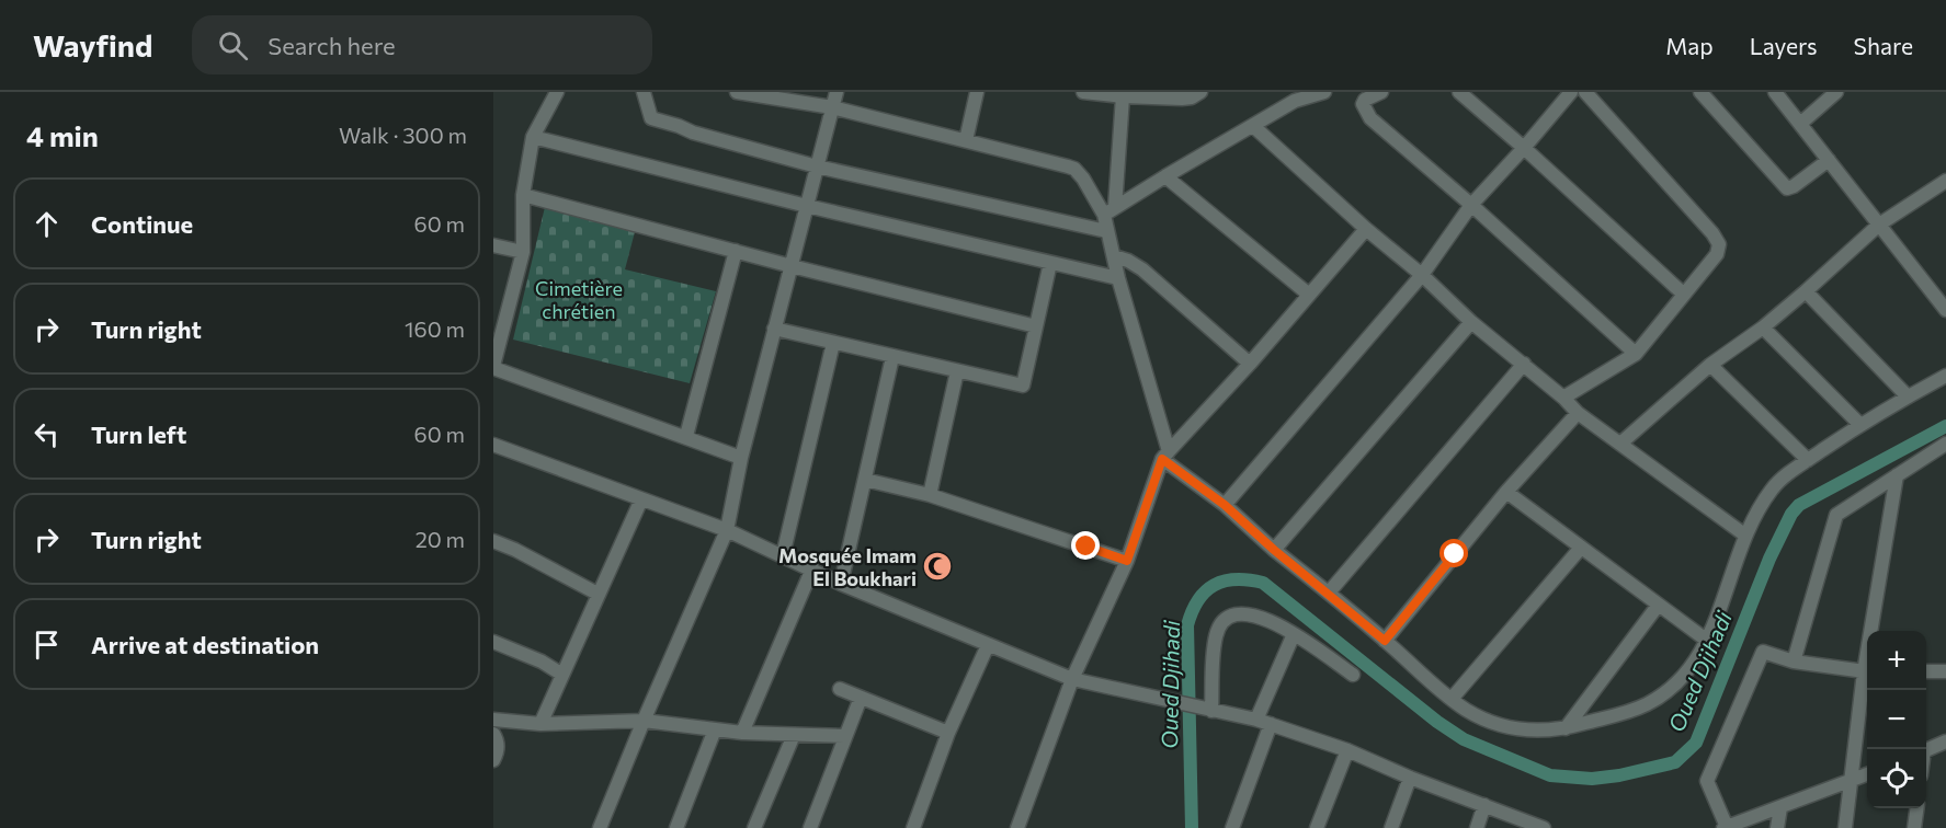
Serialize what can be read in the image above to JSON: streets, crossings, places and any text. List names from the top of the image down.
{
  "water": ["Oued Djihadi"],
  "parks": ["Cimetière chrétien"],
  "places": {
    "mosque": ["Mosquée Imam El Boukhari"]
  },
  "page": {
    "header": "Wayfind",
    "search": "Search here",
    "nav": ["Map", "Layers", "Share"],
    "heading": ["4 min", "Walk · 300 m"],
    "list": [
      ["Continue", "60 m"],
      ["Turn right", "160 m"],
      ["Turn left", "60 m"],
      ["Turn right", "20 m"],
      "Arrive at destination"
    ],
    "map_buttons": ["+", "−"]
  }
}
